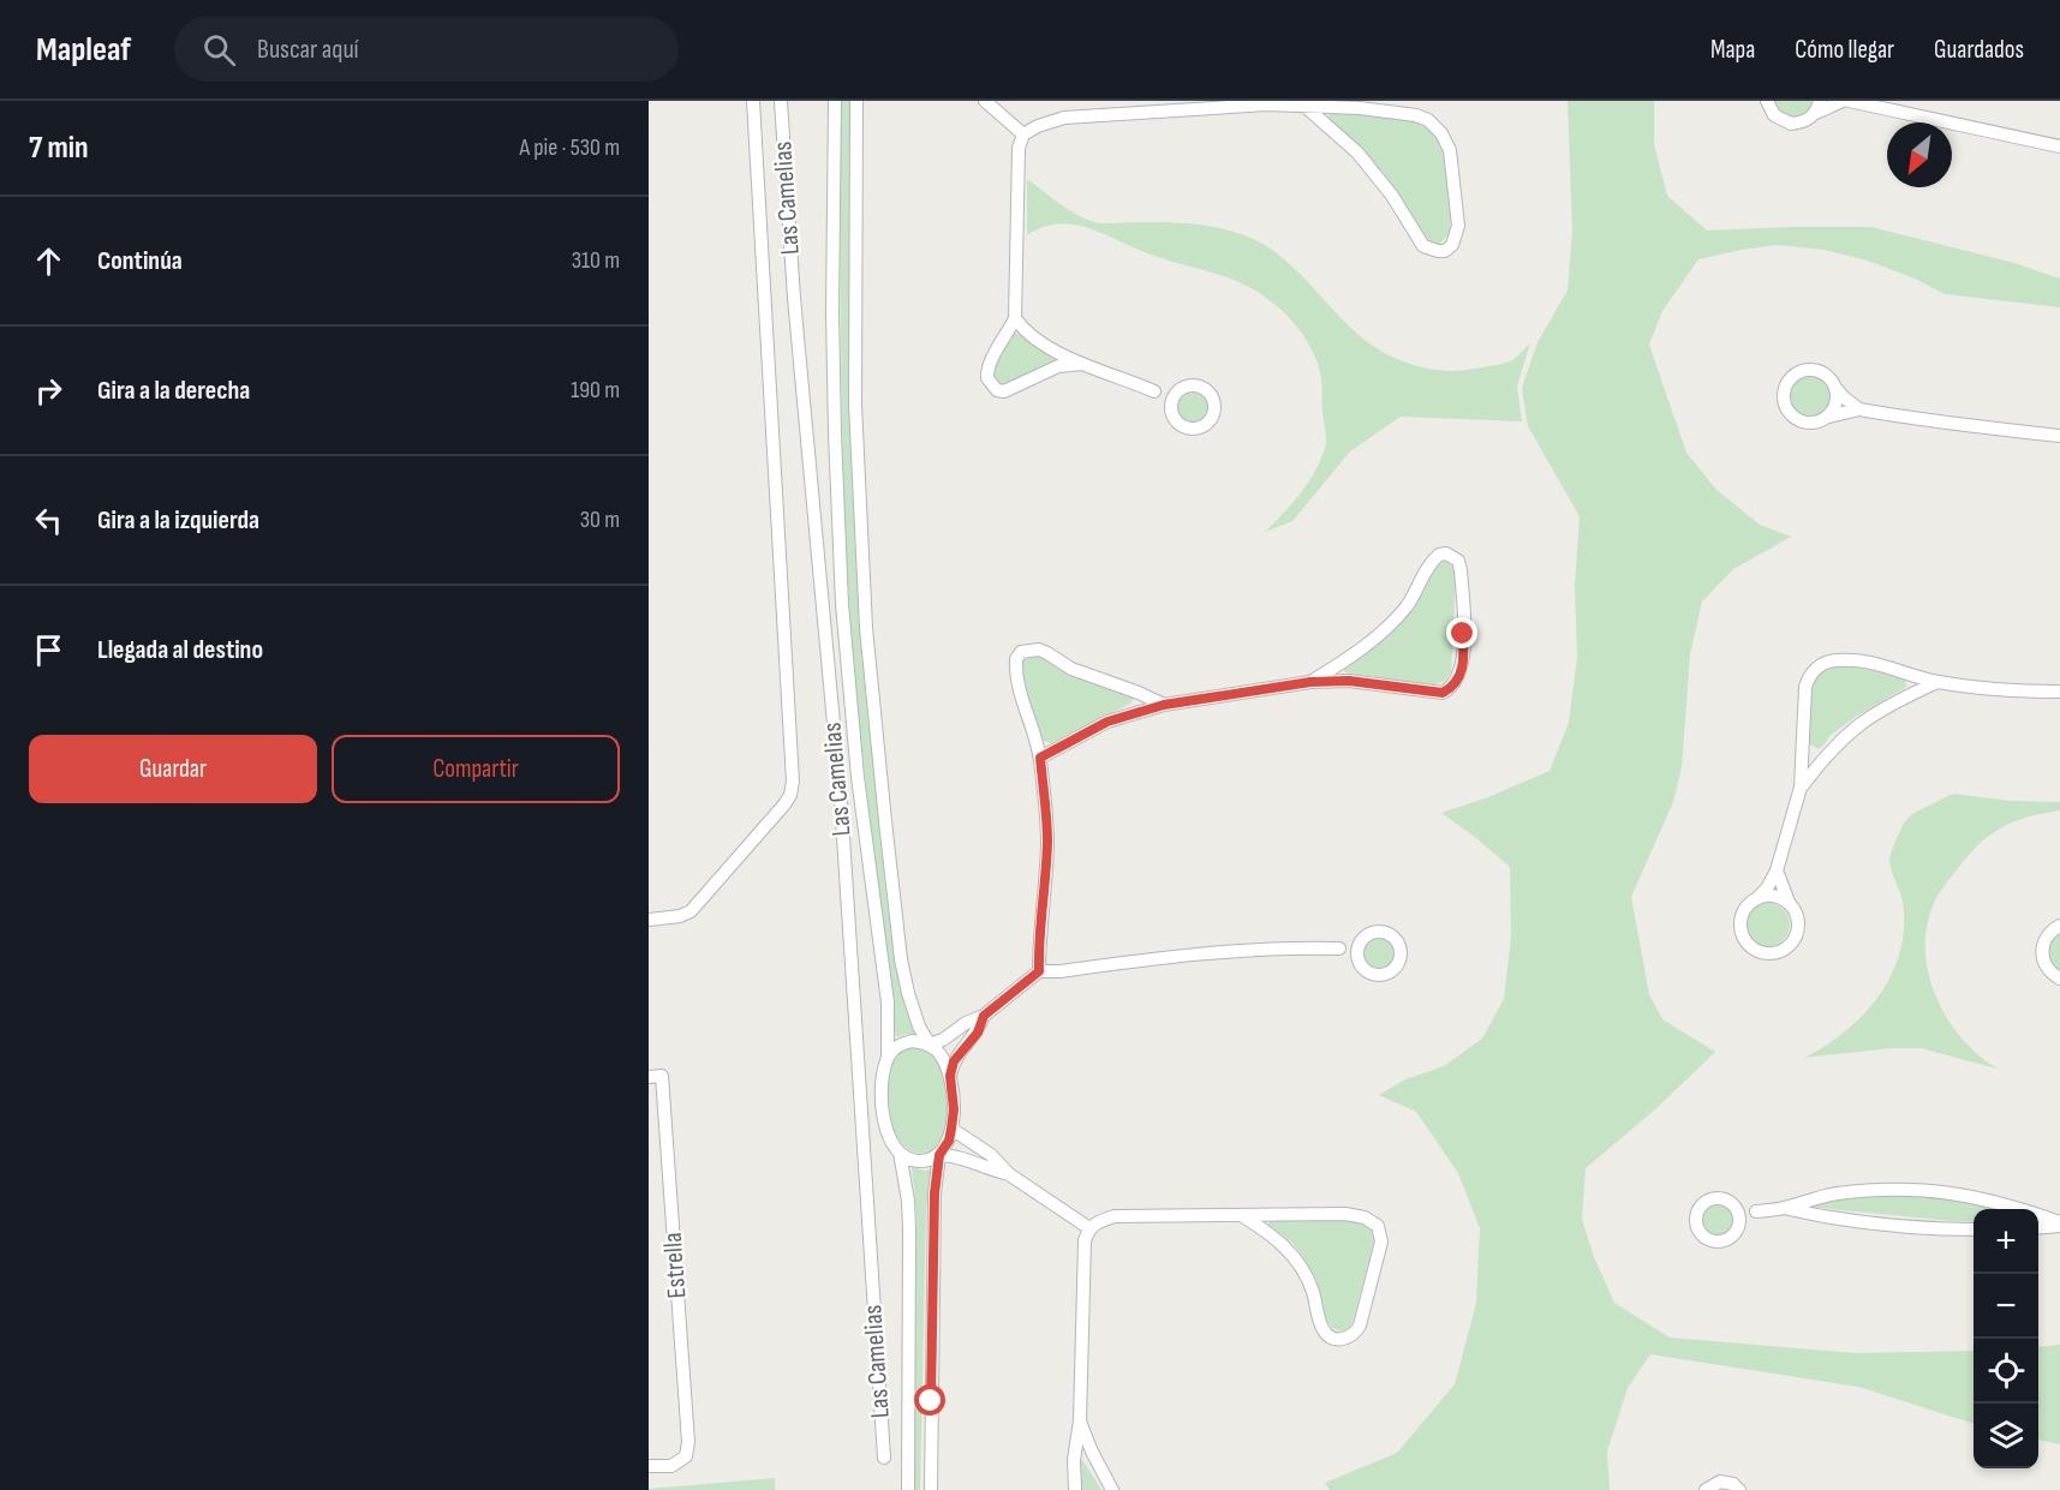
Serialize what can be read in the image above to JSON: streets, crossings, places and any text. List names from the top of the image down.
{
  "streets": {
    "street": ["Las Camelias", "Estrella"]
  },
  "north": "bottom left",
  "page": {
    "header": "Mapleaf",
    "search": "Buscar aquí",
    "nav": ["Mapa", "Cómo llegar", "Guardados"],
    "heading": ["7 min", "A pie · 530 m"],
    "list": [
      ["Continúa", "310 m"],
      ["Gira a la derecha", "190 m"],
      ["Gira a la izquierda", "30 m"],
      "Llegada al destino"
    ],
    "buttons": ["Guardar", "Compartir"],
    "map_buttons": ["+", "−"]
  }
}
